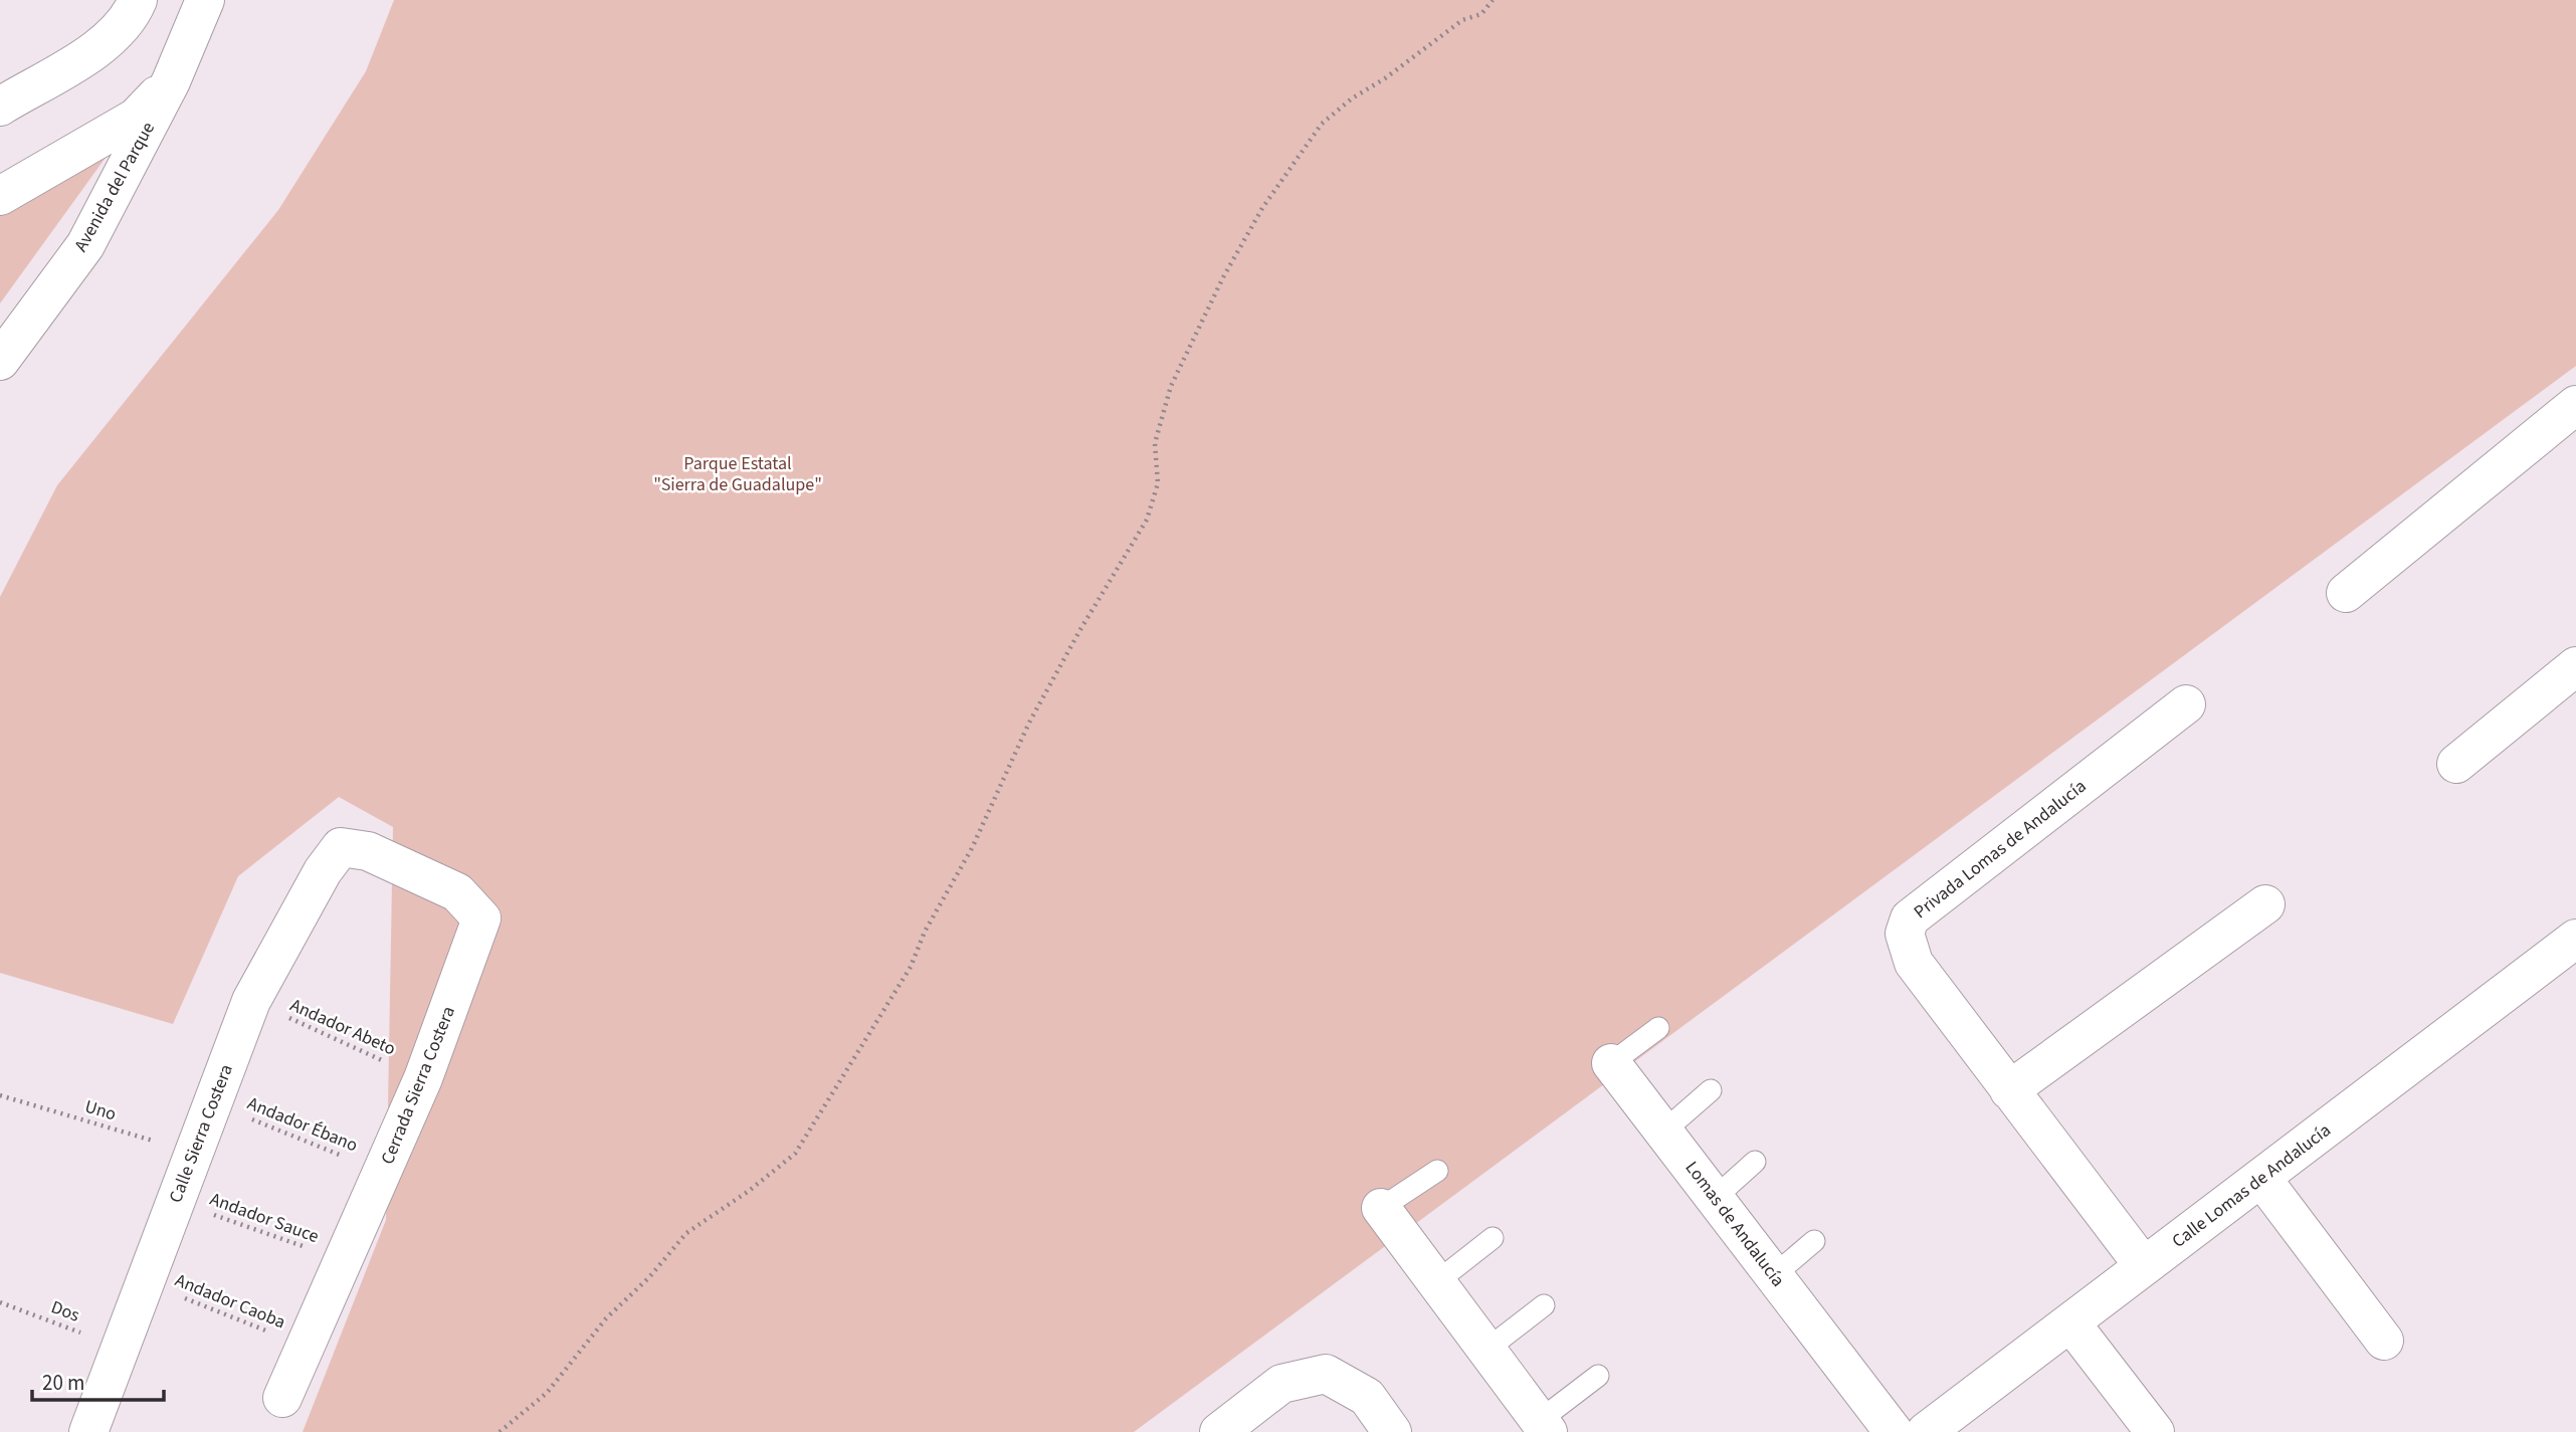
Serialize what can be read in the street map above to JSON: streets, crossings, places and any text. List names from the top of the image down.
{
  "streets": {
    "street": [
      "Avenida del Parque",
      "Privada Lomas de Andalucía",
      "Cerrada Sierra Costera",
      "Calle Sierra Costera",
      "Calle Lomas de Andalucía",
      "Lomas de Andalucía"
    ],
    "path": [
      "Andador Abeto",
      "Uno",
      "Andador Ébano",
      "Andador Sauce",
      "Andador Caoba",
      "Dos"
    ]
  },
  "crossings": [
    ["Privada Lomas de Andalucía", "Calle Lomas de Andalucía"],
    ["Andador Abeto", "Cerrada Sierra Costera"],
    ["Andador Abeto", "Calle Sierra Costera"],
    ["Cerrada Sierra Costera", "Andador Ébano"],
    ["Cerrada Sierra Costera", "Calle Sierra Costera"],
    ["Cerrada Sierra Costera", "Andador Sauce"],
    ["Cerrada Sierra Costera", "Andador Caoba"],
    ["Uno", "Calle Sierra Costera"],
    ["Andador Ébano", "Calle Sierra Costera"],
    ["Calle Sierra Costera", "Andador Sauce"],
    ["Calle Sierra Costera", "Andador Caoba"],
    ["Calle Sierra Costera", "Dos"]
  ],
  "parks": ["Parque Estatal \"Sierra de Guadalupe\""],
  "scale_bar": "20 m"
}
